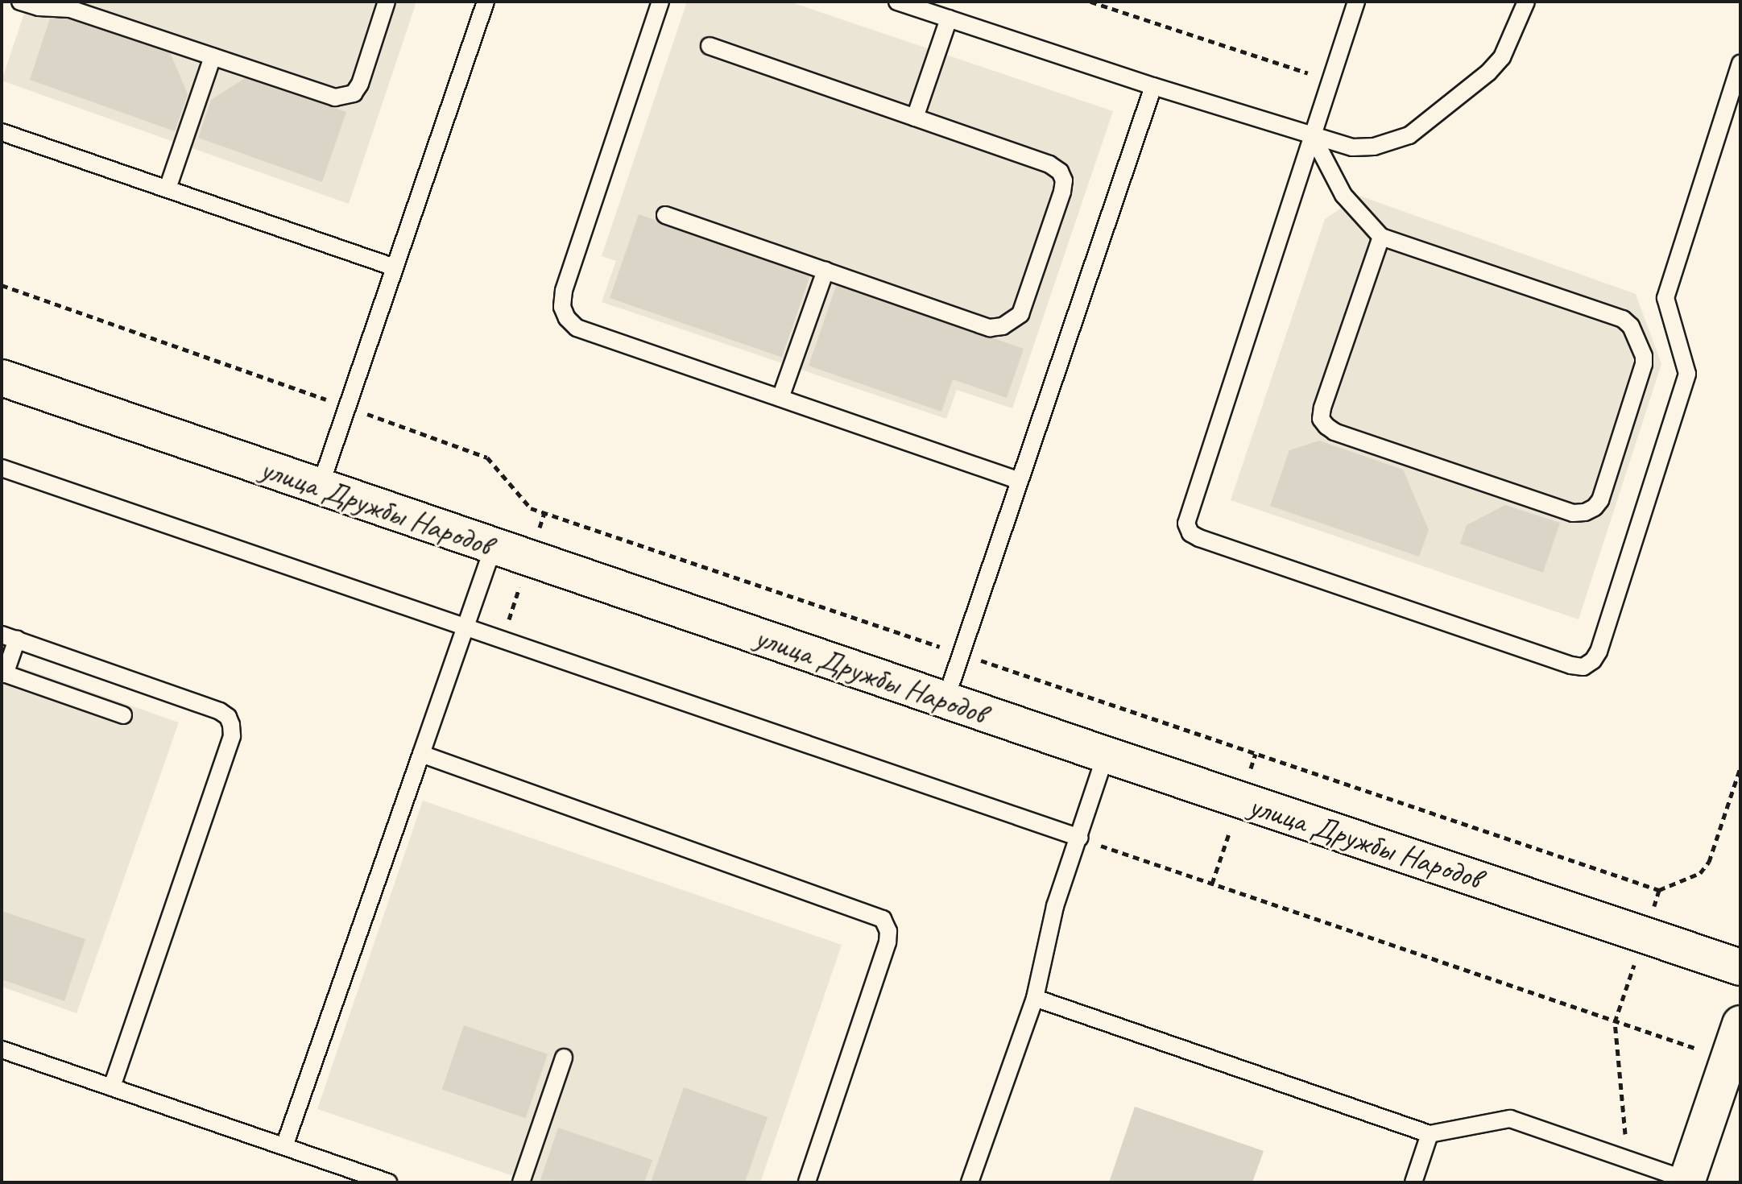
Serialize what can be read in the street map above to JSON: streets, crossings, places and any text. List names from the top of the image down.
{
  "streets": {
    "street": ["улица Дружбы Народов"]
  }
}
